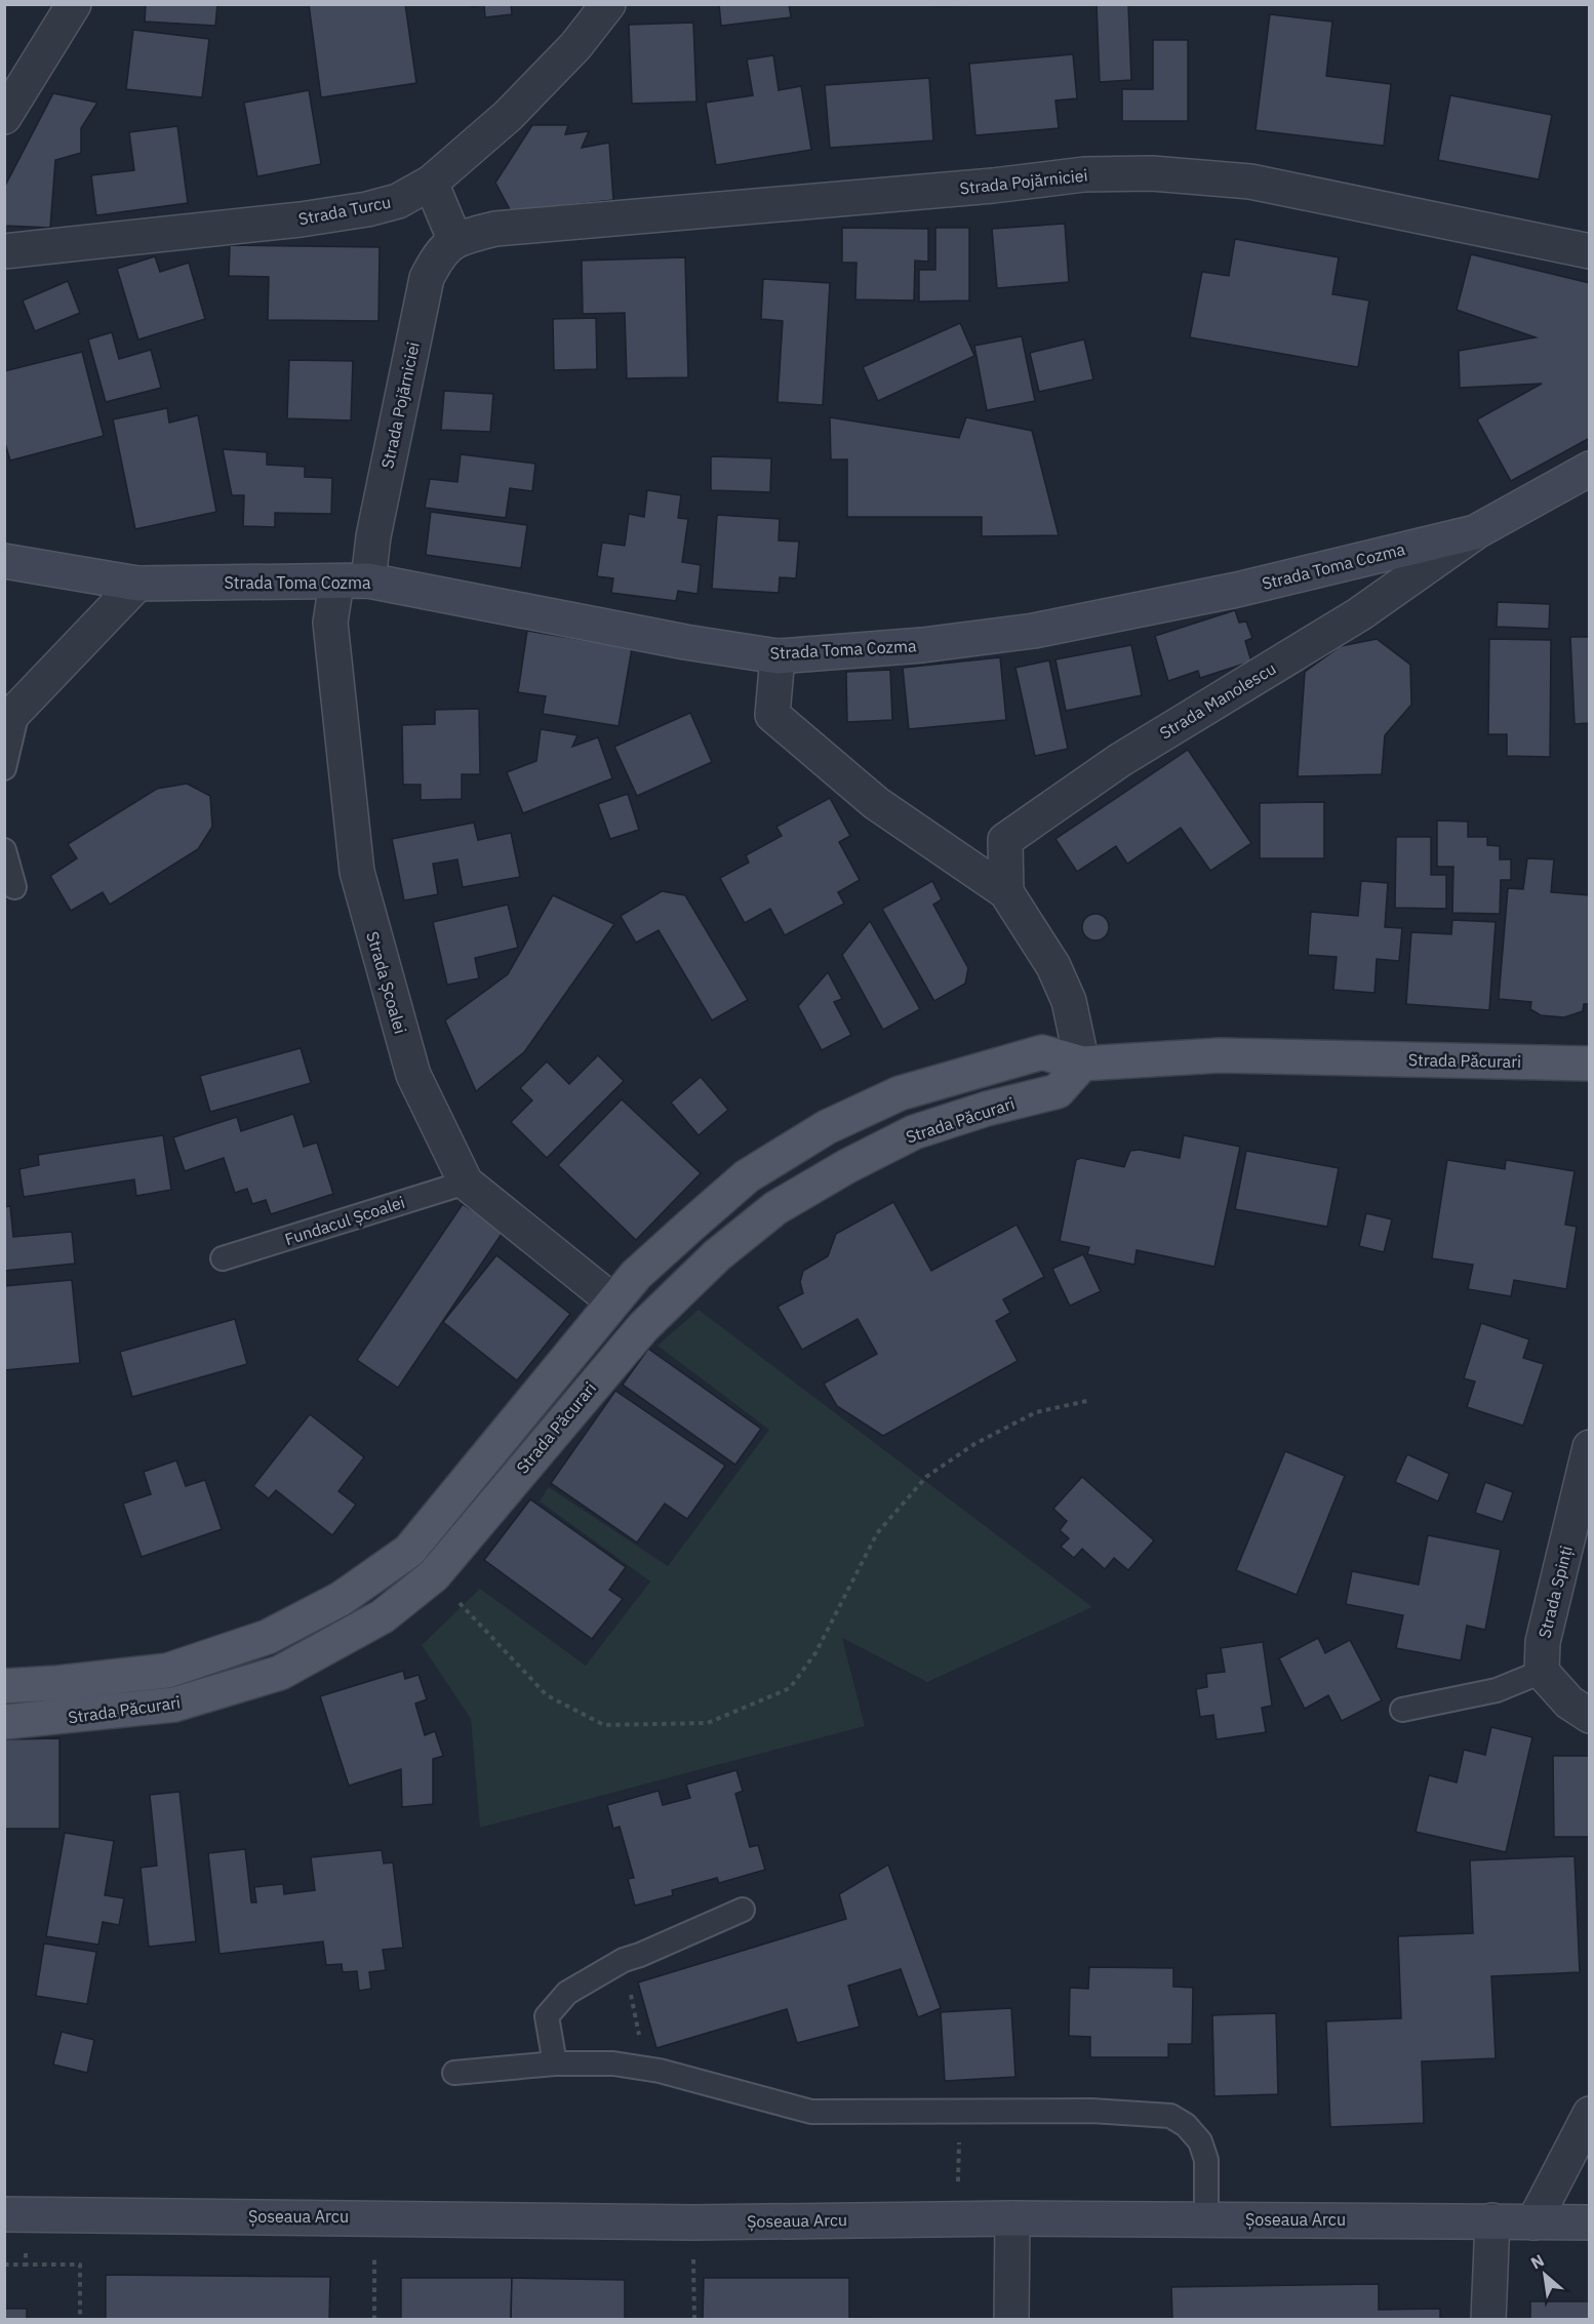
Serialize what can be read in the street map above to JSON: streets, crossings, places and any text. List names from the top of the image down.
{
  "streets": {
    "main road": ["Strada Păcurari"],
    "street": [
      "Strada Pojărniciei",
      "Strada Turcu",
      "Strada Toma Cozma",
      "Strada Manolescu",
      "Strada Școalei",
      "Strada Spinți",
      "Șoseaua Arcu"
    ],
    "lane": ["Fundacul Școalei"]
  },
  "crossings": [
    ["Strada Pojărniciei", "Strada Toma Cozma"],
    ["Strada Pojărniciei", "Strada Școalei"],
    ["Strada Toma Cozma", "Strada Manolescu"],
    ["Strada Toma Cozma", "Strada Școalei"],
    ["Strada Școalei", "Strada Păcurari"],
    ["Strada Școalei", "Fundacul Școalei"]
  ],
  "north": "top left"
}
